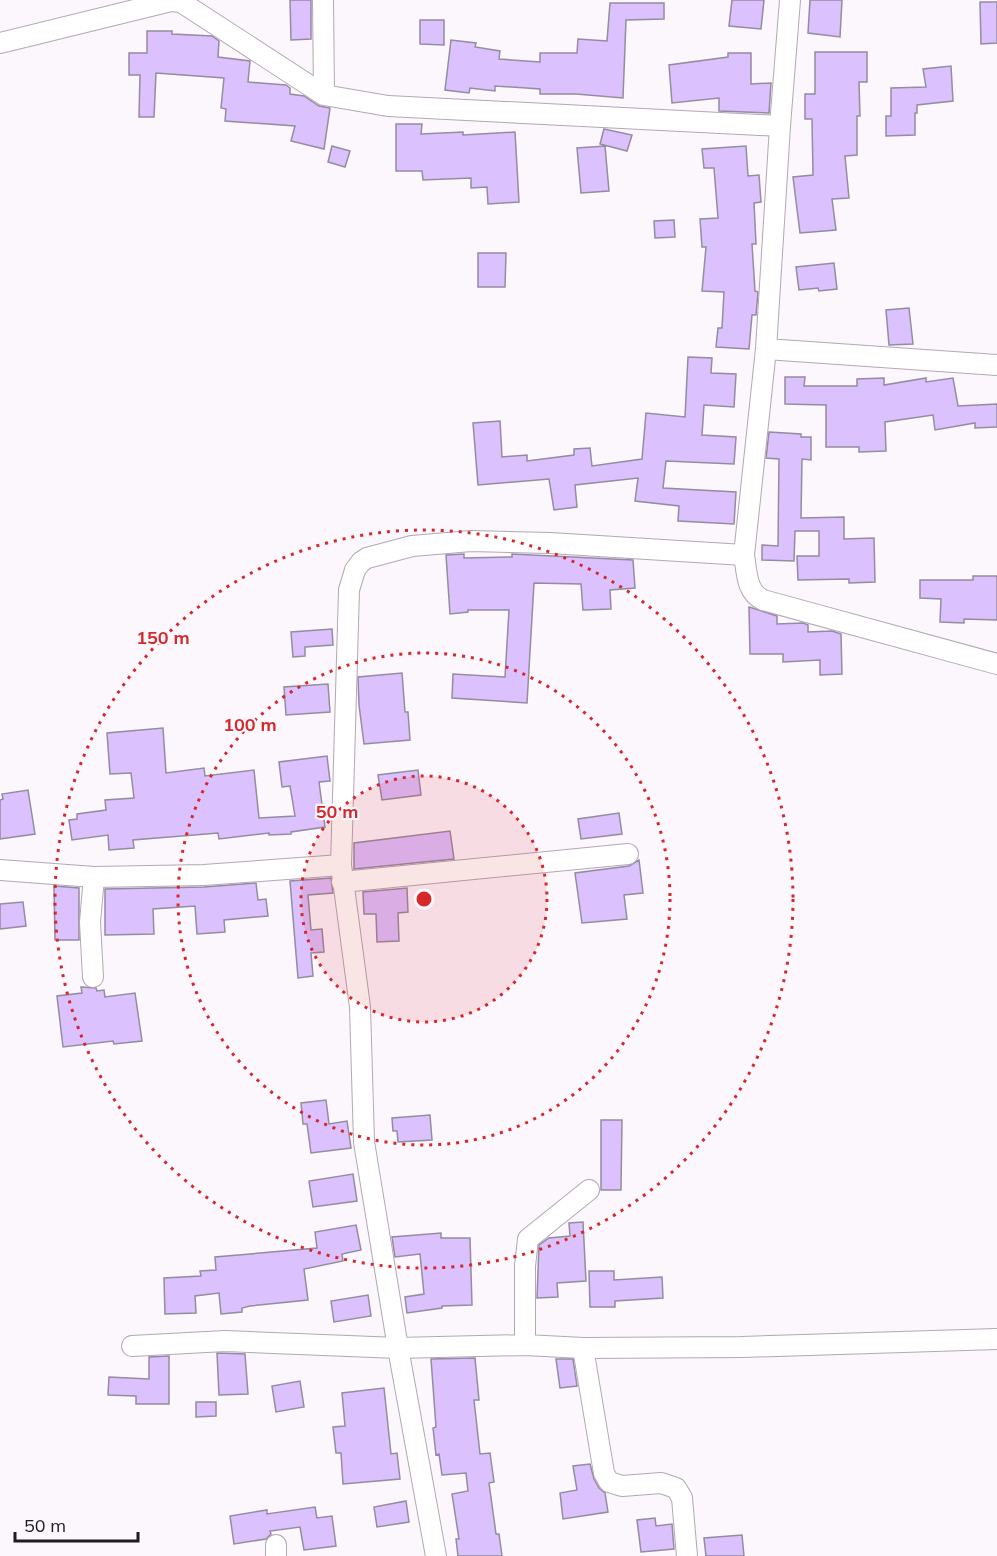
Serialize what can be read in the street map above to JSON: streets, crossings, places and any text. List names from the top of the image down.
{
  "scale_bar": "50 m",
  "rings": ["150 m", "100 m", "50 m"]
}
